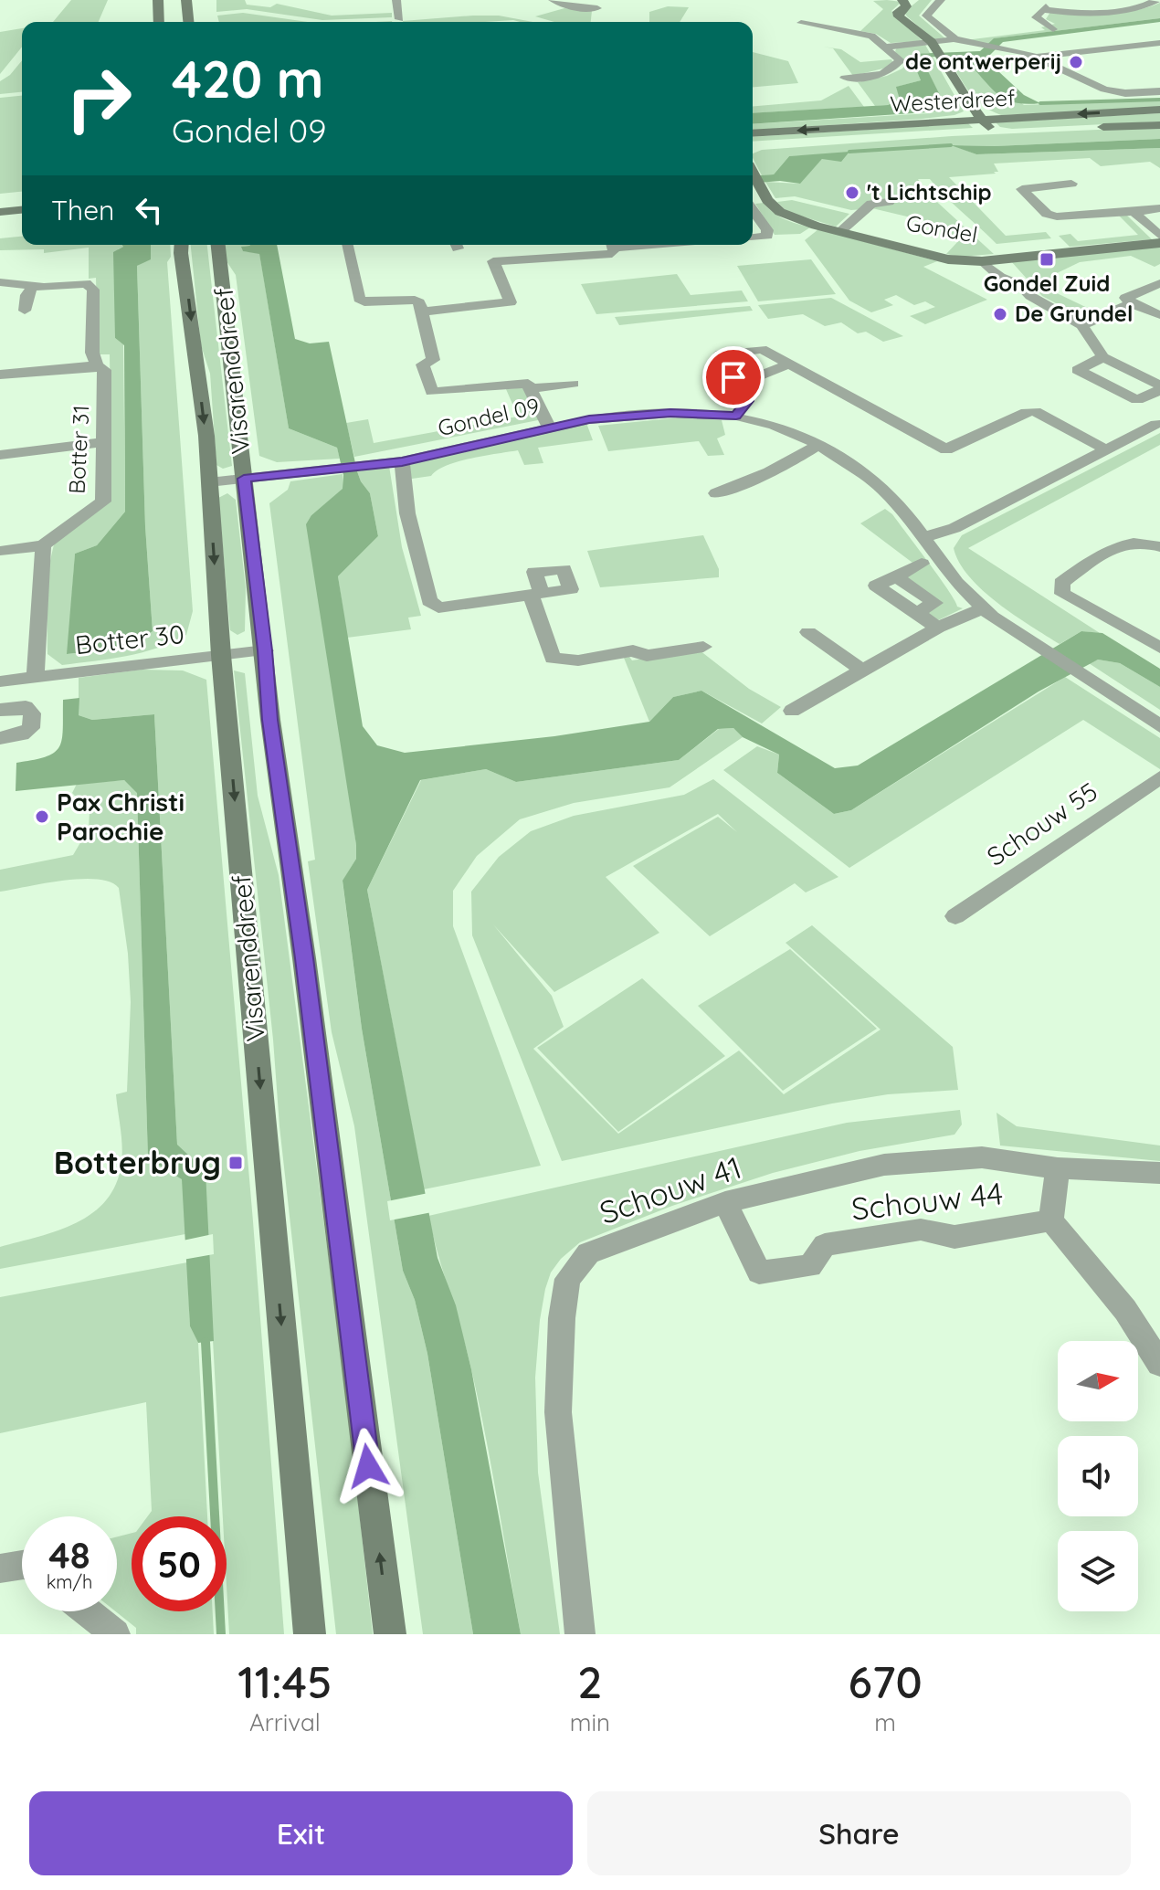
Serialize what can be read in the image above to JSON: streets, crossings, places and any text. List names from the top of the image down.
{
  "streets": {
    "main road": ["Westerdreef", "Gondel", "Visarenddreef"],
    "street": [
      "Gondel 09",
      "Botter 31",
      "Botter 30",
      "Schouw 55",
      "Schouw 41",
      "Schouw 44"
    ]
  },
  "crossings": [
    ["Visarenddreef", "Gondel 09"],
    ["Visarenddreef", "Botter 30"],
    ["Schouw 41", "Schouw 44"]
  ],
  "places": {
    "other": [
      "de ontwerperij",
      "'t Lichtschip",
      "De Grundel",
      "Pax Christi Parochie"
    ],
    "transit": ["Gondel Zuid", "Botterbrug"]
  },
  "north": "right",
  "page": {
    "turn": ["420 m", "Gondel 09"],
    "then": "Then",
    "speed": "48 km/h",
    "limit": "50",
    "eta": [
      "11:45",
      "Arrival",
      "2",
      "min",
      "670",
      "m"
    ],
    "buttons": ["Exit", "Share"]
  }
}
